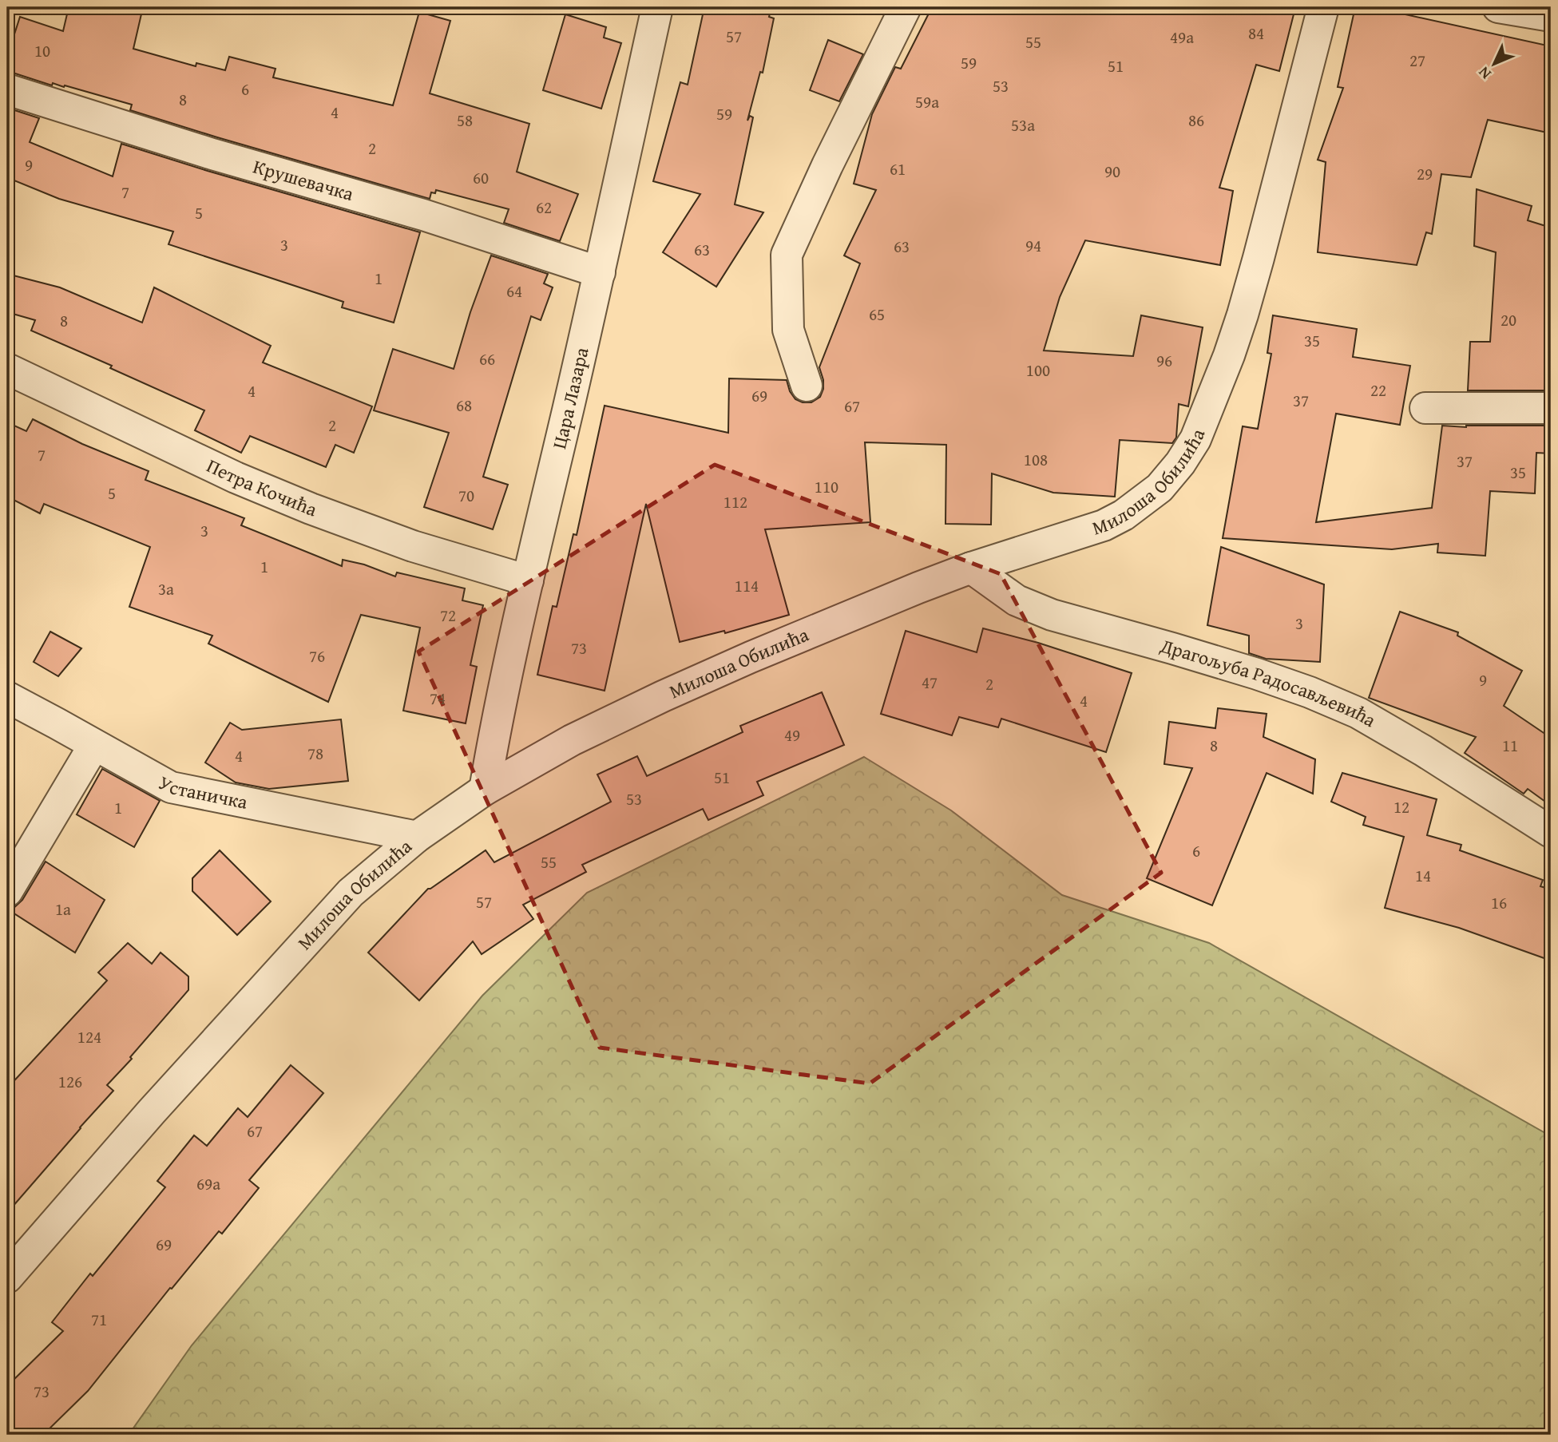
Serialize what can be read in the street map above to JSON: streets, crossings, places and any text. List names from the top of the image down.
{
  "streets": {
    "street": [
      "Крушевачка",
      "Цара Лазара",
      "Милоша Обилића",
      "Петра Кочића",
      "Драгољуба Радосављевића",
      "Устаничка"
    ]
  },
  "crossings": [
    ["Крушевачка", "Цара Лазара"],
    ["Цара Лазара", "Милоша Обилића"],
    ["Цара Лазара", "Петра Кочића"],
    ["Милоша Обилића", "Драгољуба Радосављевића"],
    ["Милоша Обилића", "Устаничка"]
  ],
  "house_numbers": [
    "84",
    "57",
    "49a",
    "55",
    "10",
    "27",
    "59",
    "51",
    "53",
    "6",
    "8",
    "59a",
    "4",
    "59",
    "58",
    "86",
    "53a",
    "2",
    "9",
    "61",
    "90",
    "29",
    "60",
    "7",
    "62",
    "5",
    "3",
    "94",
    "63",
    "63",
    "1",
    "64",
    "65",
    "20",
    "8",
    "35",
    "66",
    "96",
    "100",
    "22",
    "4",
    "69",
    "37",
    "68",
    "67",
    "2",
    "7",
    "108",
    "37",
    "35",
    "110",
    "5",
    "70",
    "112",
    "3",
    "1",
    "114",
    "3a",
    "72",
    "3",
    "73",
    "76",
    "9",
    "47",
    "2",
    "74",
    "4",
    "49",
    "8",
    "11",
    "78",
    "4",
    "51",
    "53",
    "12",
    "1",
    "6",
    "55",
    "14",
    "57",
    "16",
    "1a",
    "124",
    "126",
    "67",
    "69a",
    "69",
    "71",
    "73"
  ],
  "north": "bottom left"
}
